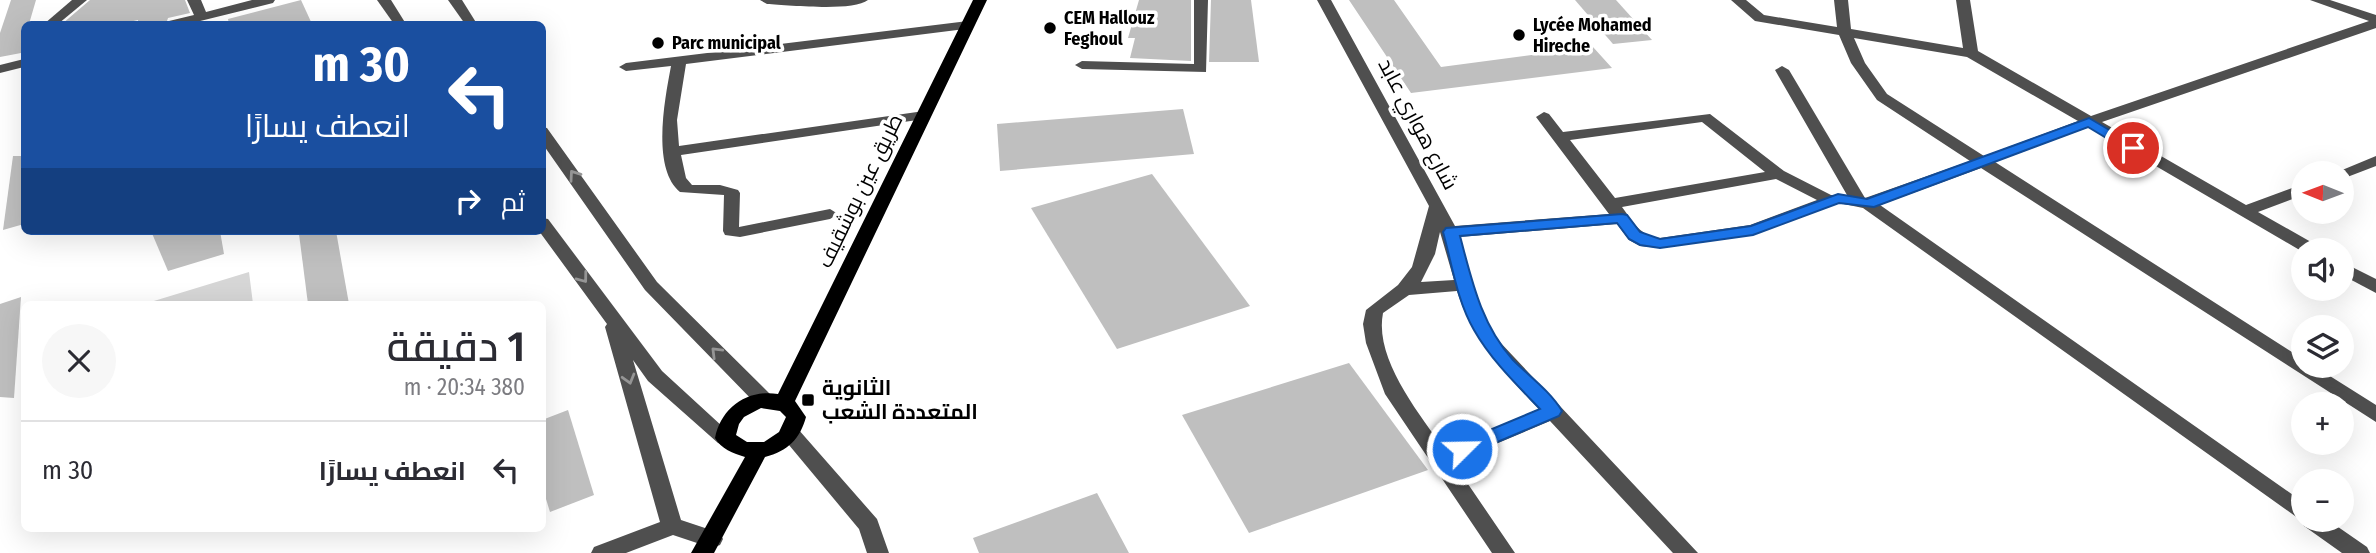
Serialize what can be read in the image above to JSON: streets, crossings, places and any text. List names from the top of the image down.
{
  "streets": {
    "main road": ["طريق عين بوشقيف"],
    "street": ["شارع هواري عابد"]
  },
  "places": {
    "other": ["CEM Hallouz Feghoul", "Lycée Mohamed Hireche", "Parc municipal"],
    "transit": ["الثانوية المتعددة الشعب"]
  },
  "north": "left",
  "page": {
    "turn": ["30 m", "انعطف يسارًا"],
    "map_buttons": ["+", "−"],
    "then": "ثم",
    "heading": ["1 دقيقة", "380 m · 20:34"],
    "list": [
      {
        "name": "انعطف يسارًا",
        "value": "30 m"
      }
    ]
  }
}
